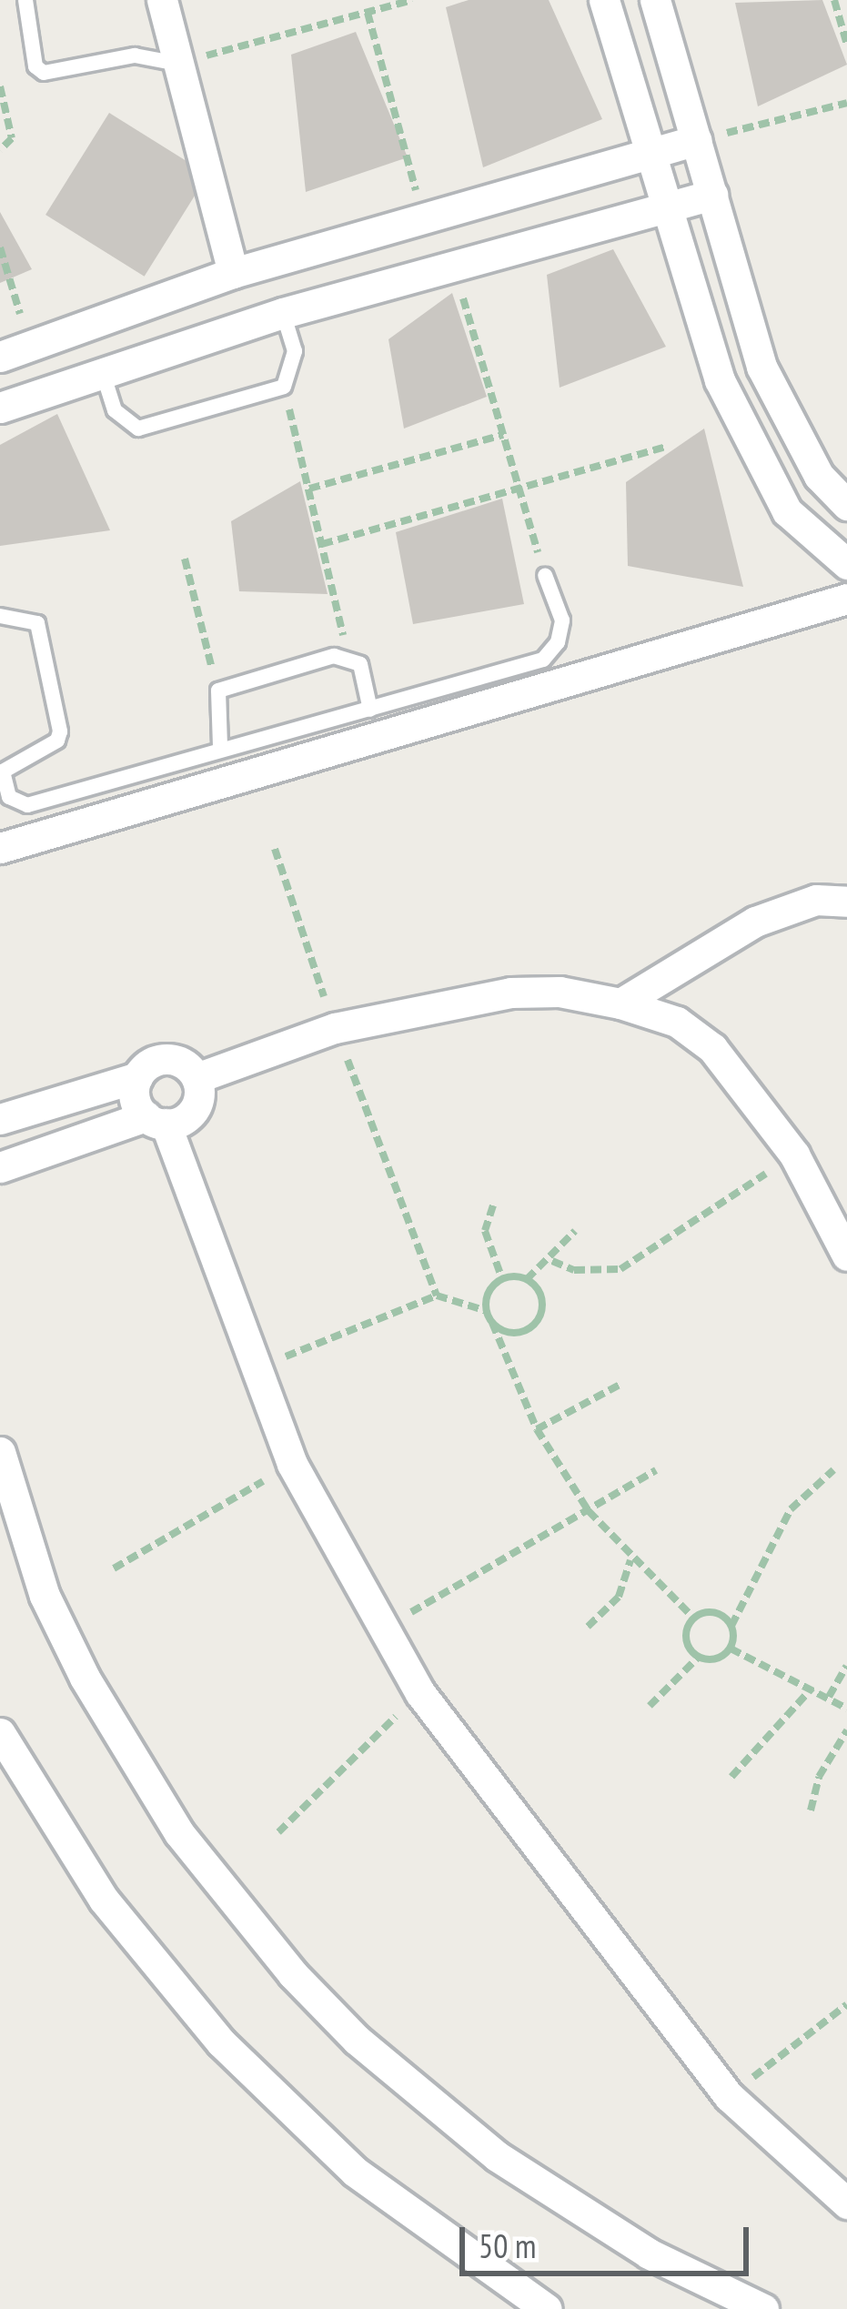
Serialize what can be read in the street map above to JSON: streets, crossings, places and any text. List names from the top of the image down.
{
  "scale_bar": "50 m"
}
